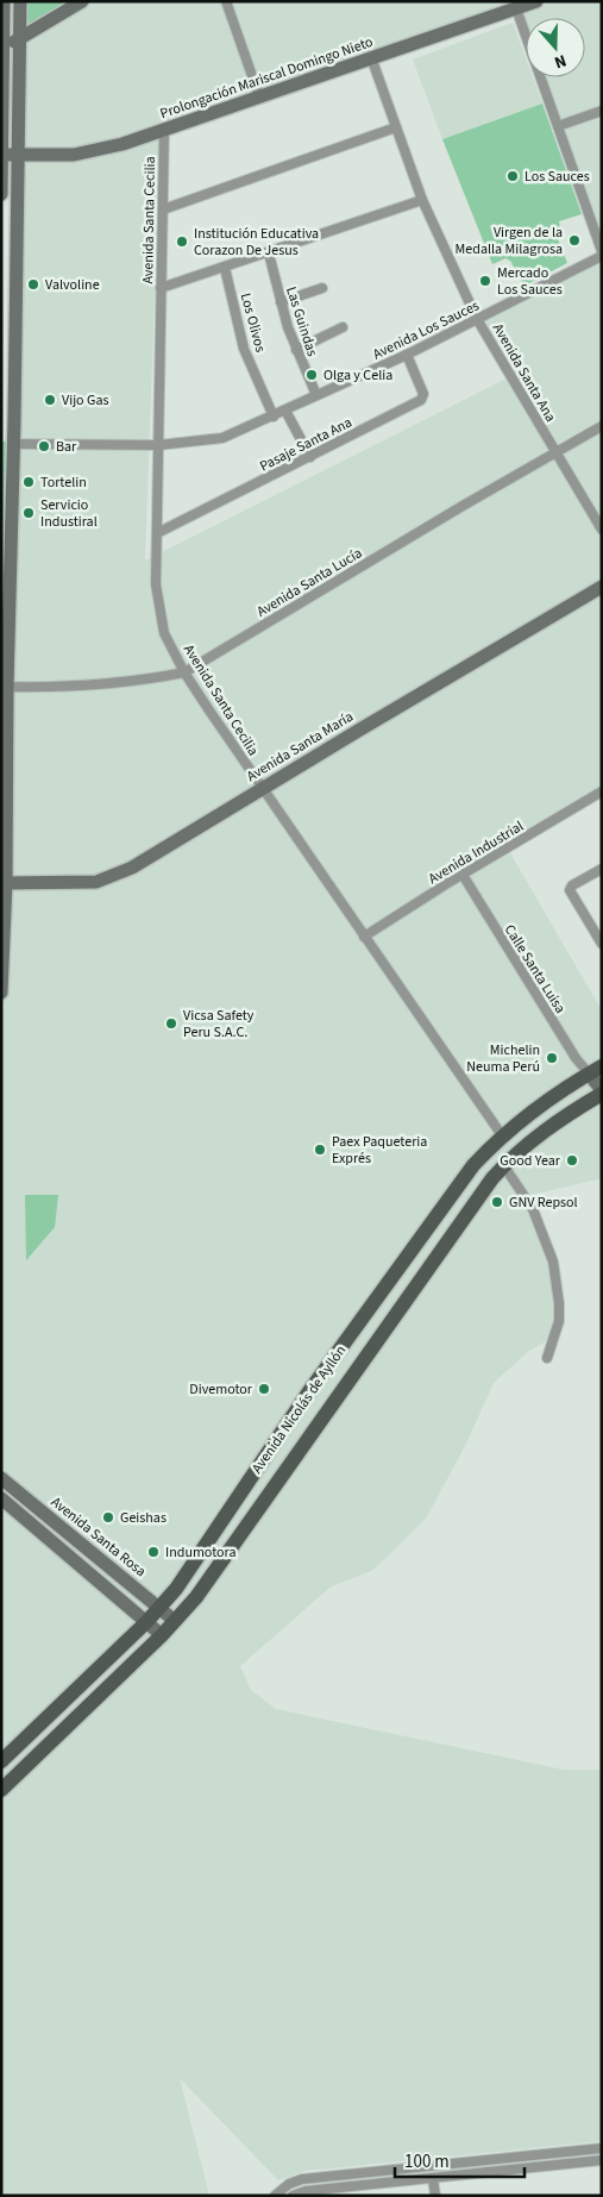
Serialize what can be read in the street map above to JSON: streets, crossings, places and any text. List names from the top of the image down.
{
  "streets": {
    "main road": [
      "Prolongación Mariscal Domingo Nieto",
      "Avenida Santa María",
      "Avenida Nicolás de Ayllón",
      "Avenida Santa Rosa"
    ],
    "street": [
      "Avenida Santa Cecilia",
      "Las Guindas",
      "Los Olivos",
      "Avenida Los Sauces",
      "Avenida Santa Ana",
      "Pasaje Santa Ana",
      "Avenida Santa Lucía",
      "Avenida Industrial",
      "Calle Santa Luisa"
    ]
  },
  "crossings": [
    ["Prolongación Mariscal Domingo Nieto", "Avenida Santa Cecilia"],
    ["Prolongación Mariscal Domingo Nieto", "Avenida Santa Ana"],
    ["Avenida Santa Cecilia", "Avenida Los Sauces"],
    ["Avenida Santa Cecilia", "Pasaje Santa Ana"],
    ["Avenida Santa Cecilia", "Avenida Santa Lucía"],
    ["Avenida Santa Cecilia", "Avenida Santa María"],
    ["Avenida Santa Cecilia", "Avenida Industrial"],
    ["Avenida Santa Cecilia", "Avenida Nicolás de Ayllón"],
    ["Las Guindas", "Avenida Los Sauces"],
    ["Los Olivos", "Avenida Los Sauces"],
    ["Avenida Los Sauces", "Avenida Santa Ana"],
    ["Avenida Los Sauces", "Pasaje Santa Ana"],
    ["Avenida Santa Ana", "Avenida Santa Lucía"],
    ["Avenida Industrial", "Calle Santa Luisa"],
    ["Calle Santa Luisa", "Avenida Nicolás de Ayllón"],
    ["Avenida Nicolás de Ayllón", "Avenida Santa Rosa"]
  ],
  "places": [
    "Los Sauces",
    "Virgen de la Medalla Milagrosa",
    "Institución Educativa Corazon De Jesus",
    "Mercado Los Sauces",
    "Valvoline",
    "Olga y Celia",
    "Vijo Gas",
    "Bar",
    "Tortelin",
    "Servicio Industiral",
    "Vicsa Safety Peru S.A.C.",
    "Michelin Neuma Perú",
    "Paex Paqueteria Exprés",
    "Good Year",
    "GNV Repsol",
    "Divemotor",
    "Geishas",
    "Indumotora"
  ],
  "scale_bar": "100 m",
  "north": "bottom"
}
